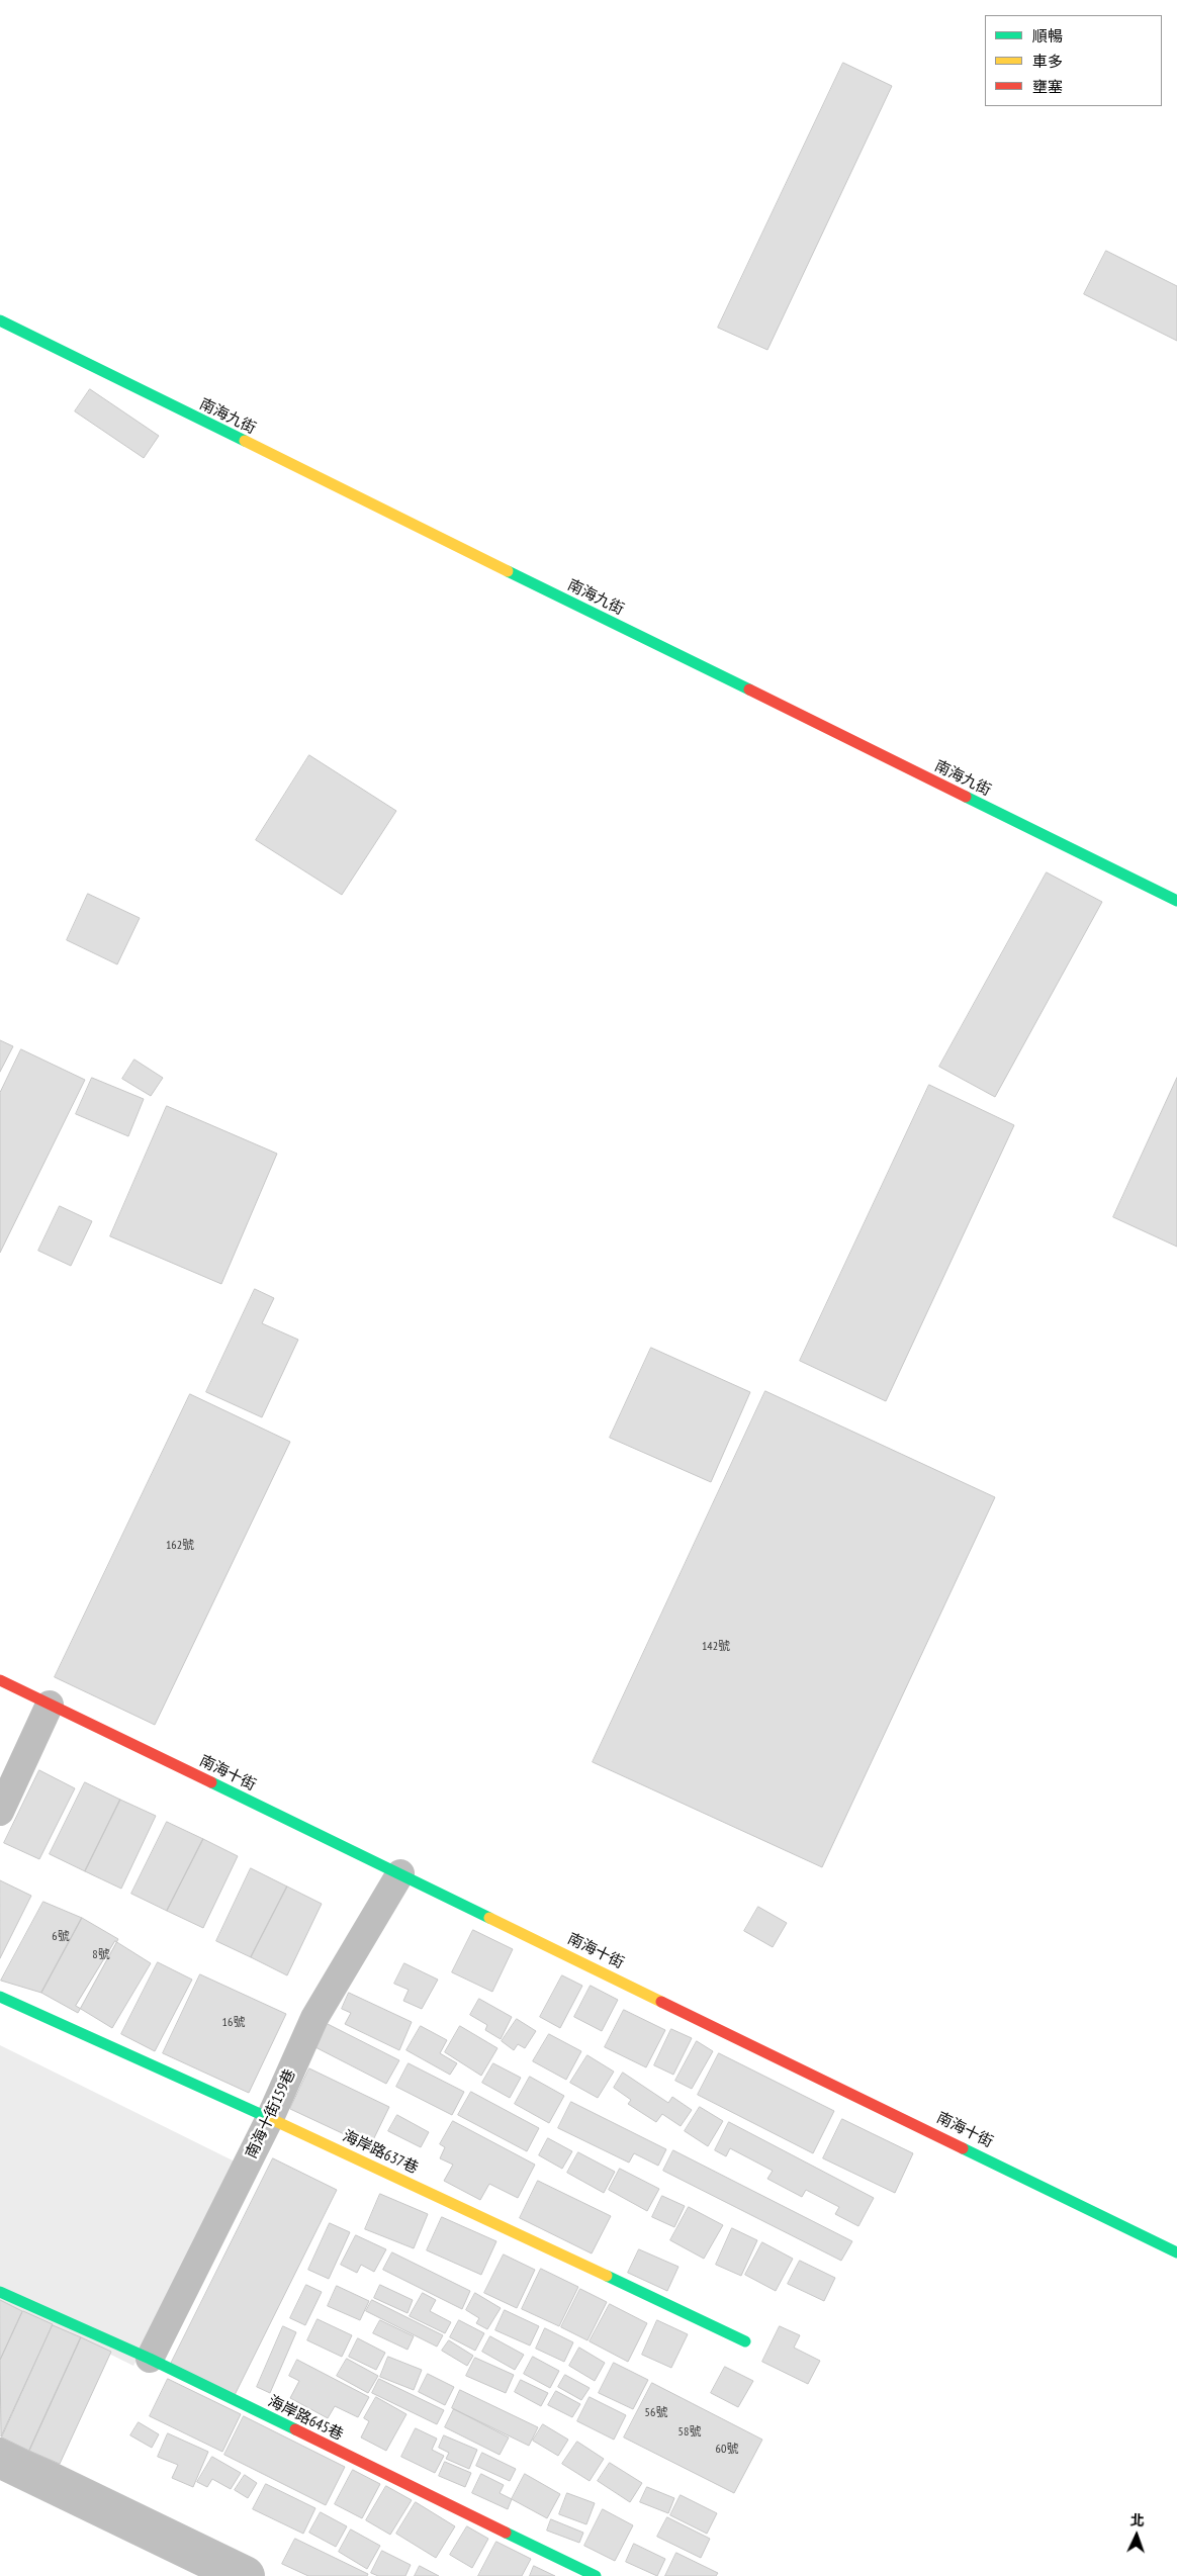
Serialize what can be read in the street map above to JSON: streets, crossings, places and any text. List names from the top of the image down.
{
  "streets": {
    "street": [
      "南海九街",
      "南海十街",
      "南海十街159巷",
      "海岸路637巷",
      "海岸路645巷"
    ]
  },
  "crossings": [
    ["南海十街", "南海十街159巷"],
    ["南海十街159巷", "海岸路637巷"],
    ["南海十街159巷", "海岸路645巷"]
  ],
  "house_numbers": [
    "162號",
    "142號",
    "6號",
    "8號",
    "16號",
    "56號",
    "58號",
    "60號"
  ],
  "legend": ["順暢", "車多", "壅塞"],
  "north": "top"
}
